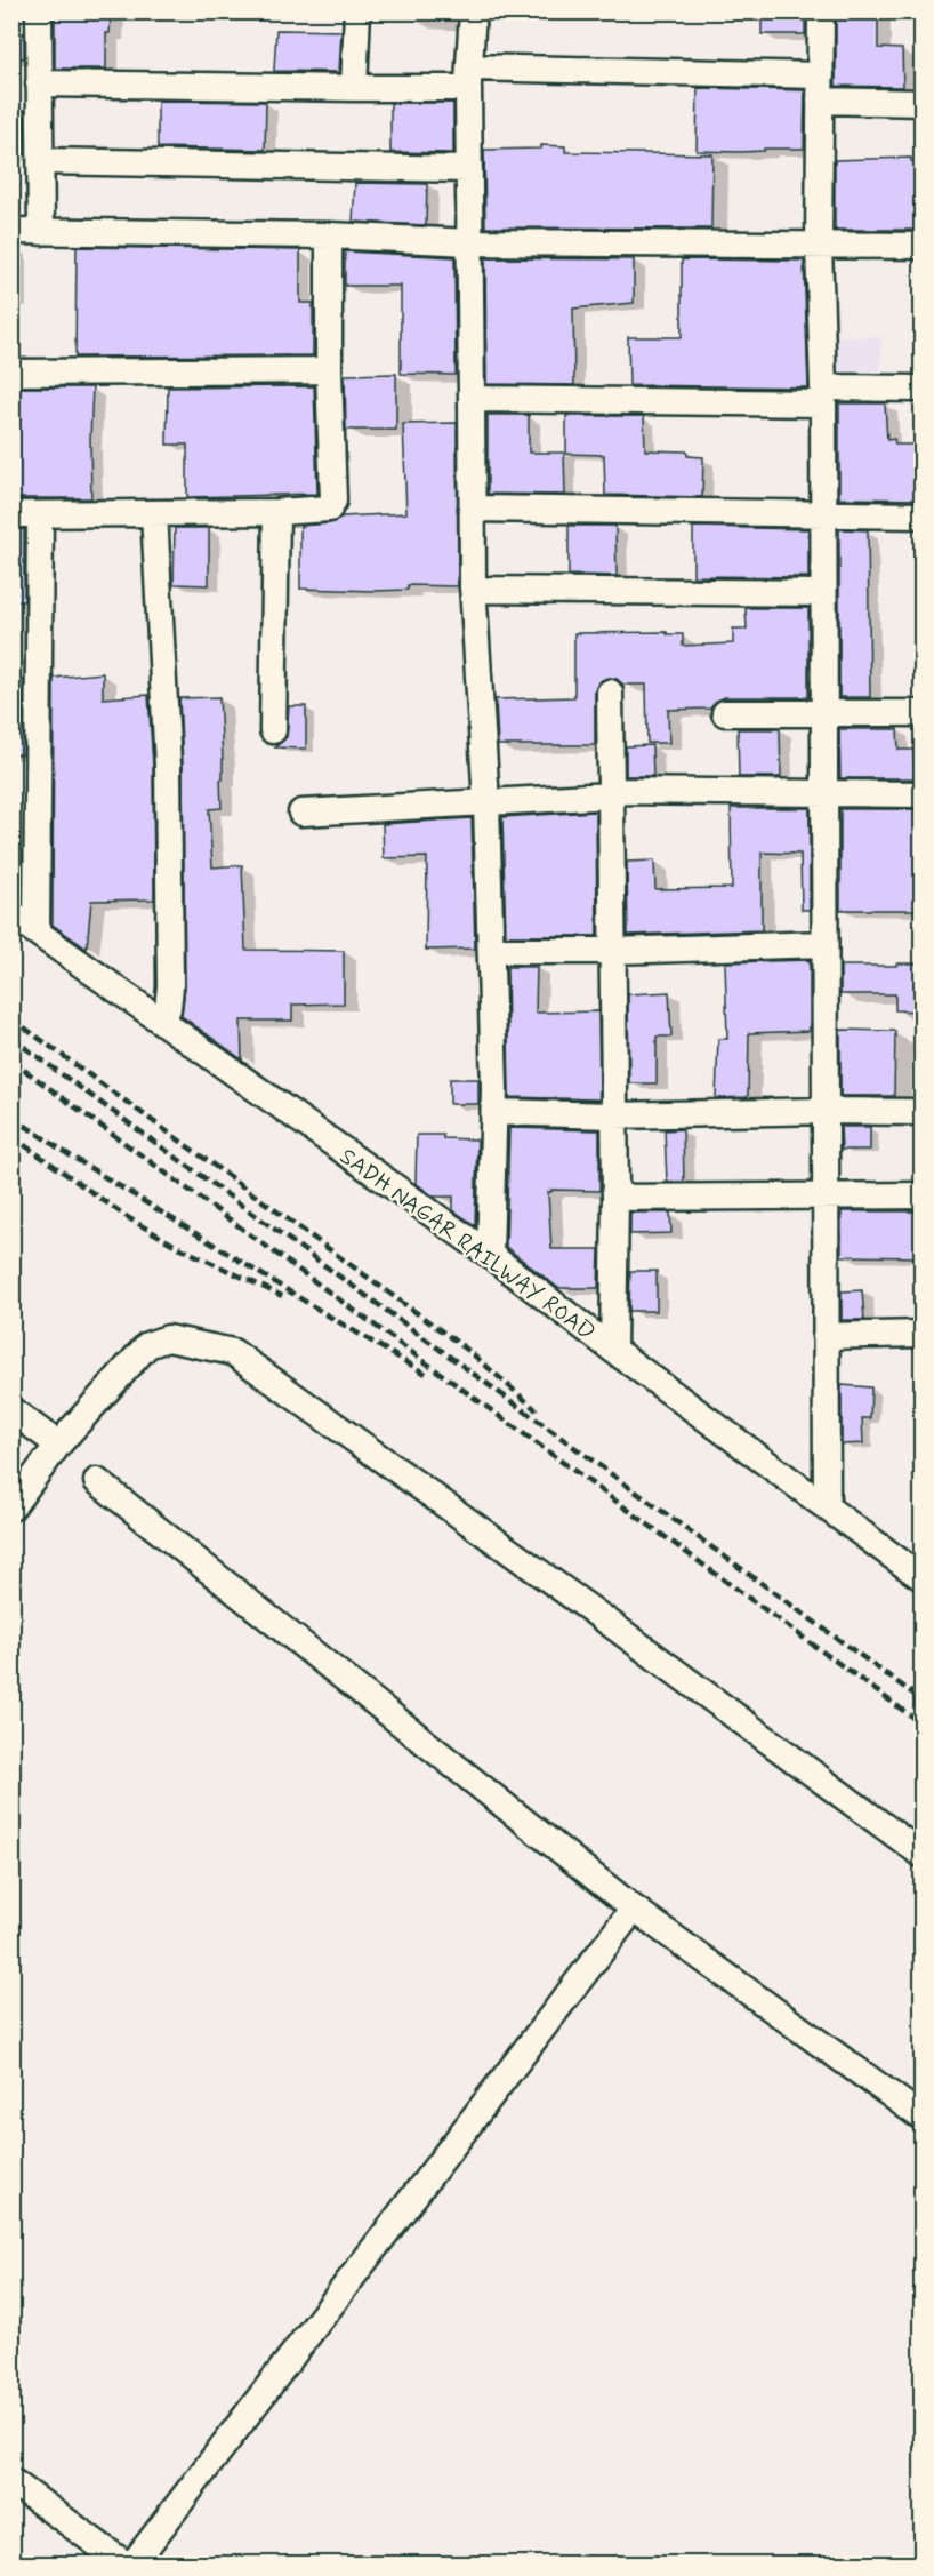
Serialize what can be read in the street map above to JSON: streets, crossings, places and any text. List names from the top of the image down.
{
  "streets": {
    "street": ["SADH NAGAR RAILWAY ROAD"]
  }
}
